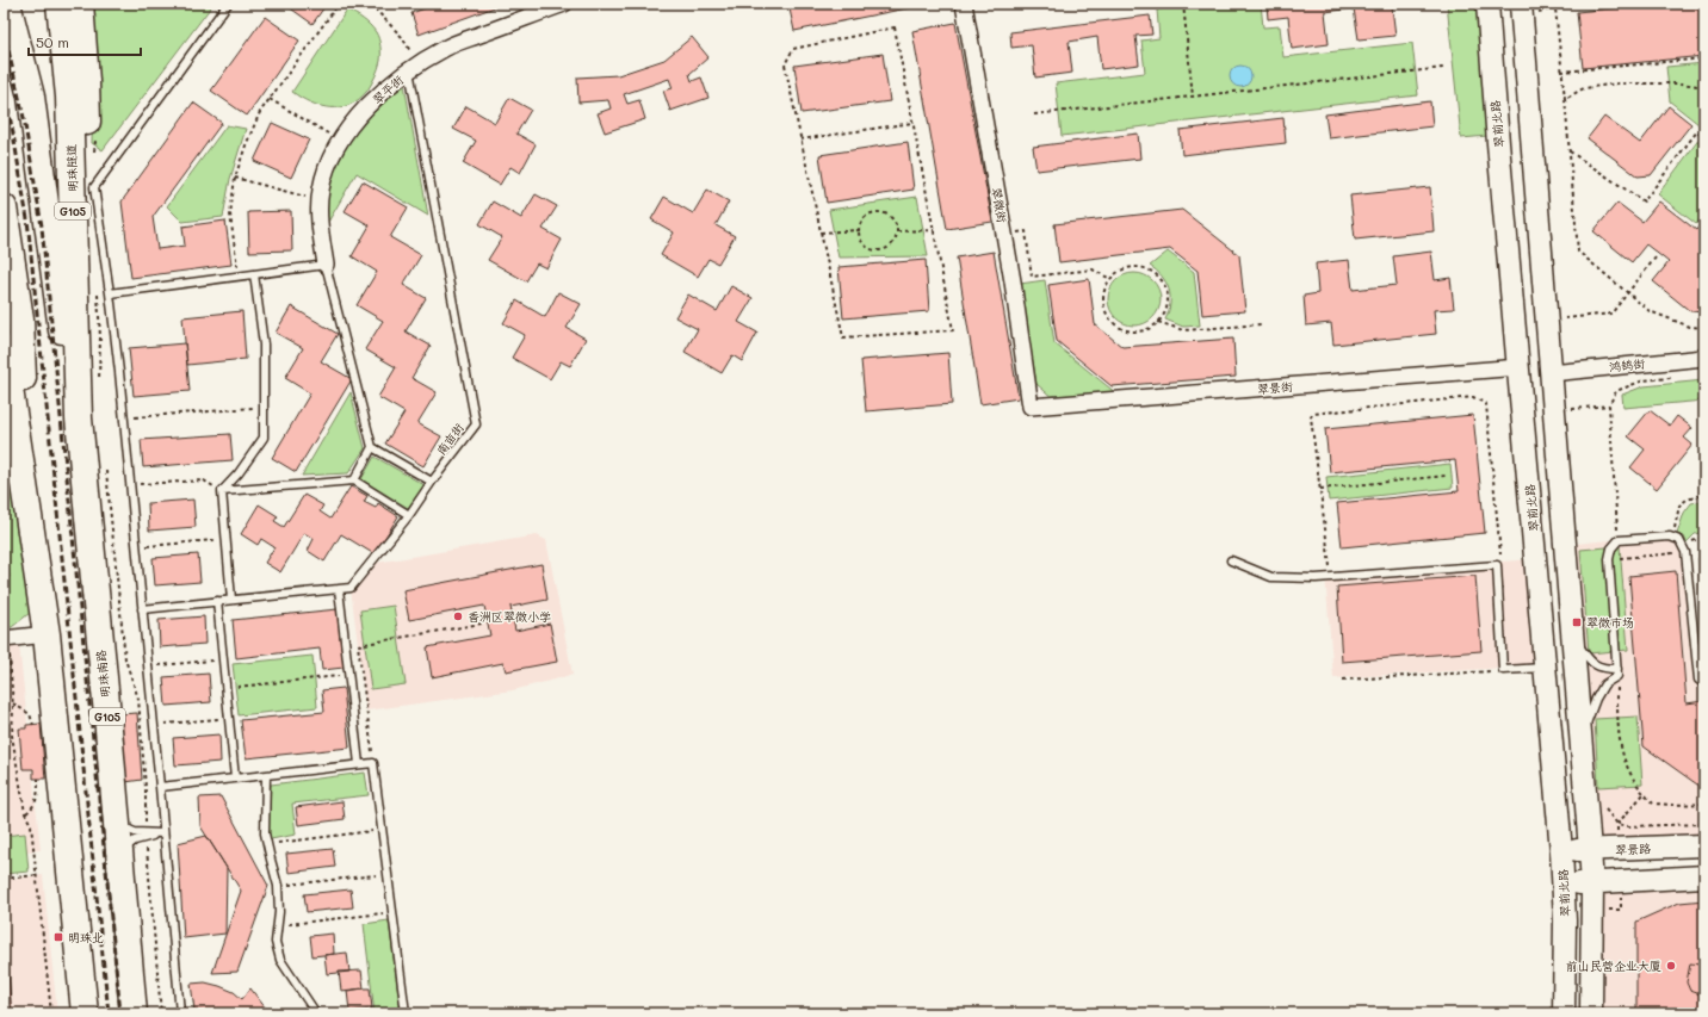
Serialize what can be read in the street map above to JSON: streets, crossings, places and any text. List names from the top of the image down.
{
  "streets": {
    "highway": ["明珠隧道", "G105", "明珠南路"],
    "main road": ["翠前北路", "翠景路"],
    "street": [
      "翠平街",
      "翠微街",
      "鸿鹄街",
      "翠景街"
    ],
    "lane": ["南亩街"]
  },
  "crossings": [
    ["翠平街", "南亩街"],
    ["翠前北路", "翠景街"],
    ["翠前北路", "翠景路"],
    ["明珠隧道", "明珠南路"],
    ["翠微街", "翠景街"]
  ],
  "places": {
    "other": ["香洲区翠微小学", "前山民营企业大厦"],
    "transit": ["翠微市场", "明珠北"]
  },
  "scale_bar": "50 m"
}
